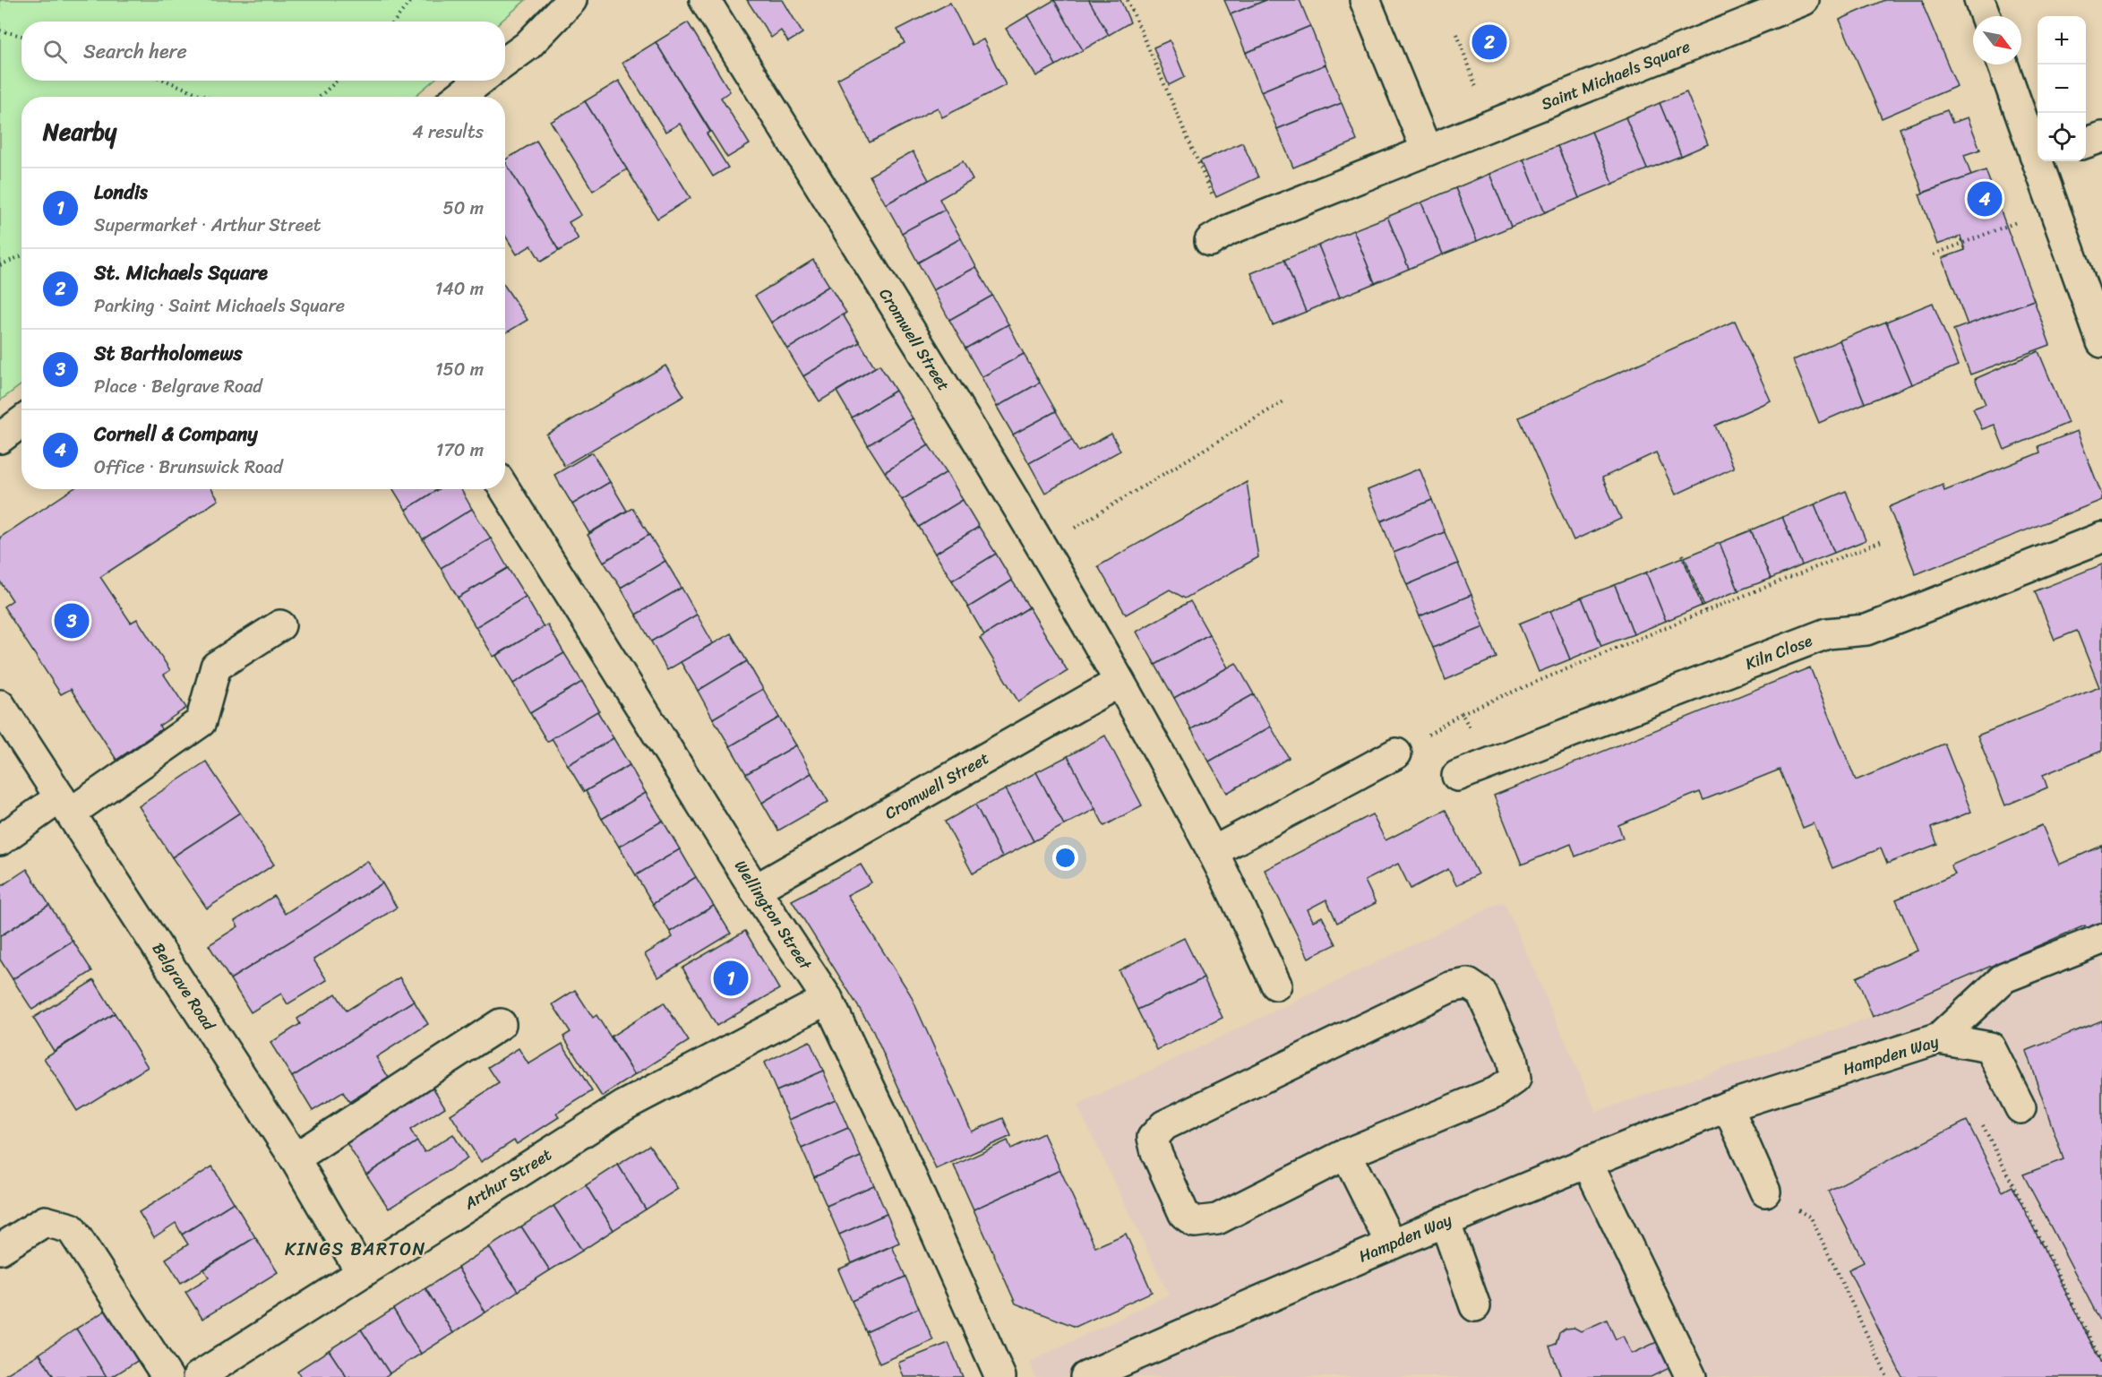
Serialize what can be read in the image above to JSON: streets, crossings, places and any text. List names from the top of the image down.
{
  "streets": {
    "street": [
      "Saint Michaels Square",
      "Cromwell Street",
      "Kiln Close",
      "Wellington Street",
      "Belgrave Road",
      "Hampden Way",
      "Arthur Street"
    ]
  },
  "crossings": [
    ["Cromwell Street", "Wellington Street"],
    ["Wellington Street", "Arthur Street"],
    ["Belgrave Road", "Arthur Street"]
  ],
  "districts": ["KINGS BARTON"],
  "north": "bottom right",
  "page": {
    "map_buttons": ["+", "−"],
    "search": "Search here",
    "pins": [
      "2",
      "4",
      "3",
      "1"
    ],
    "heading": ["Nearby", "4 results"],
    "list": [
      {
        "mark": "1",
        "name": "Londis",
        "note": "Supermarket · Arthur Street",
        "value": "50 m"
      },
      {
        "mark": "2",
        "name": "St. Michaels Square",
        "note": "Parking · Saint Michaels Square",
        "value": "140 m"
      },
      {
        "mark": "3",
        "name": "St Bartholomews",
        "note": "Place · Belgrave Road",
        "value": "150 m"
      },
      {
        "mark": "4",
        "name": "Cornell & Company",
        "note": "Office · Brunswick Road",
        "value": "170 m"
      }
    ]
  }
}
